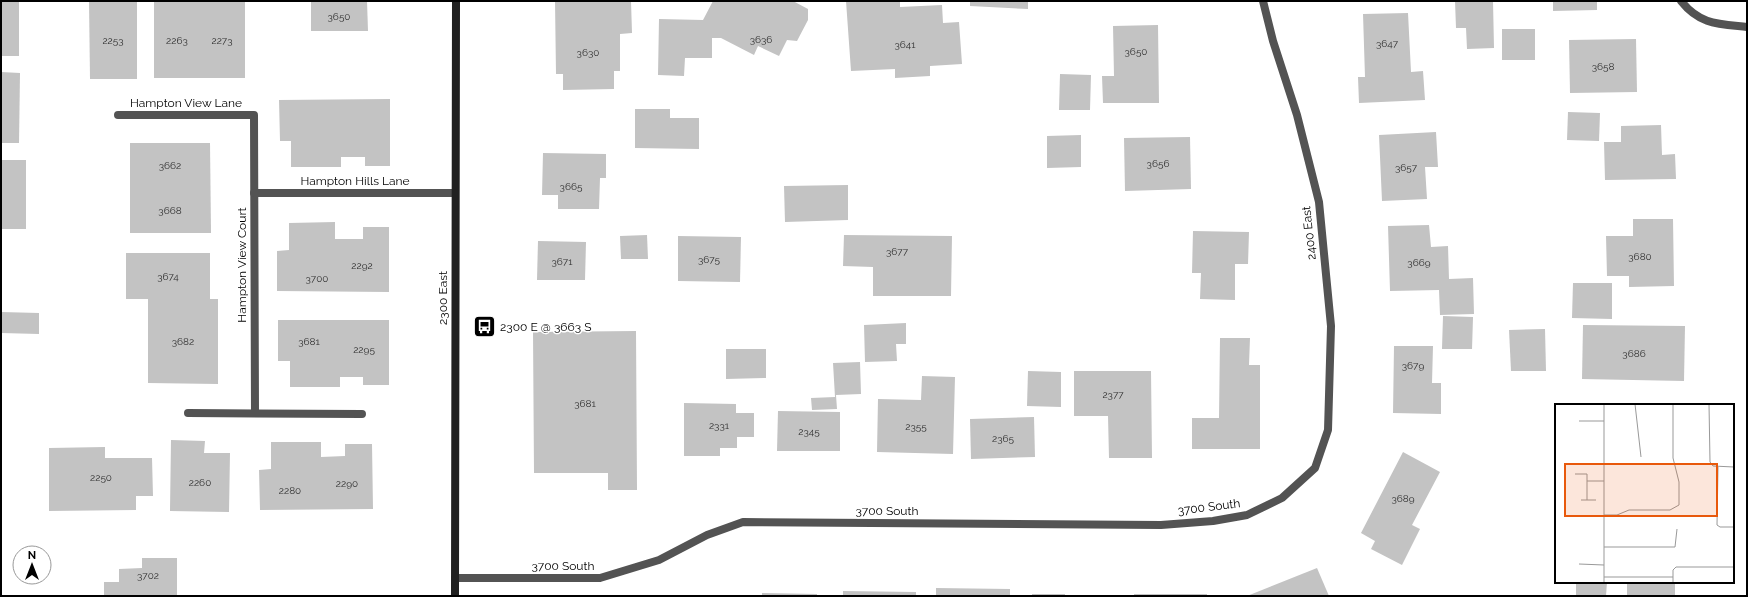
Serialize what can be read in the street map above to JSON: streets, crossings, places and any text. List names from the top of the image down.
{
  "streets": {
    "main road": ["2300 East"],
    "street": [
      "Hampton View Lane",
      "Hampton Hills Lane",
      "2400 East",
      "Hampton View Court",
      "3700 South"
    ]
  },
  "crossings": [
    ["Hampton View Lane", "Hampton View Court"],
    ["Hampton Hills Lane", "Hampton View Court"],
    ["Hampton Hills Lane", "2300 East"],
    ["2400 East", "3700 South"],
    ["2300 East", "3700 South"]
  ],
  "places": {
    "bus stop": ["2300 E @ 3663 S"]
  },
  "house_numbers": [
    "3650",
    "3636",
    "2253",
    "2263",
    "2273",
    "3647",
    "3641",
    "3650",
    "3630",
    "3658",
    "3656",
    "3662",
    "3657",
    "3665",
    "3668",
    "3677",
    "3680",
    "3675",
    "3671",
    "3669",
    "2292",
    "3674",
    "3700",
    "3682",
    "3681",
    "2295",
    "3686",
    "3679",
    "2377",
    "3681",
    "2331",
    "2355",
    "2345",
    "2365",
    "2250",
    "2260",
    "2290",
    "2280",
    "3689",
    "3702"
  ],
  "north": "top"
}
